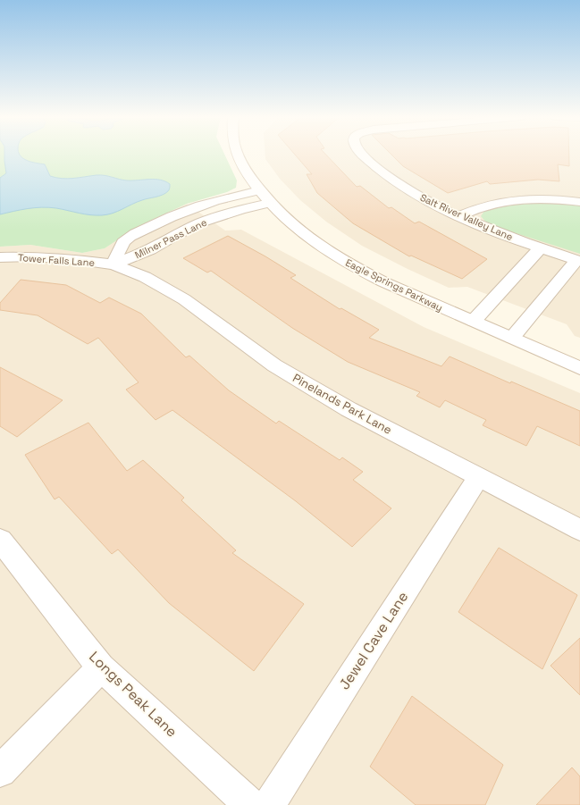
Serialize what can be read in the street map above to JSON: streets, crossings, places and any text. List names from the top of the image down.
{
  "streets": {
    "street": [
      "Salt River Valley Lane",
      "Milner Pass Lane",
      "Tower Falls Lane",
      "Eagle Springs Parkway",
      "Pinelands Park Lane",
      "Jewel Cave Lane",
      "Longs Peak Lane"
    ]
  },
  "crossings": [
    ["Milner Pass Lane", "Tower Falls Lane"],
    ["Milner Pass Lane", "Eagle Springs Parkway"],
    ["Milner Pass Lane", "Pinelands Park Lane"],
    ["Tower Falls Lane", "Pinelands Park Lane"],
    ["Pinelands Park Lane", "Jewel Cave Lane"]
  ]
}
